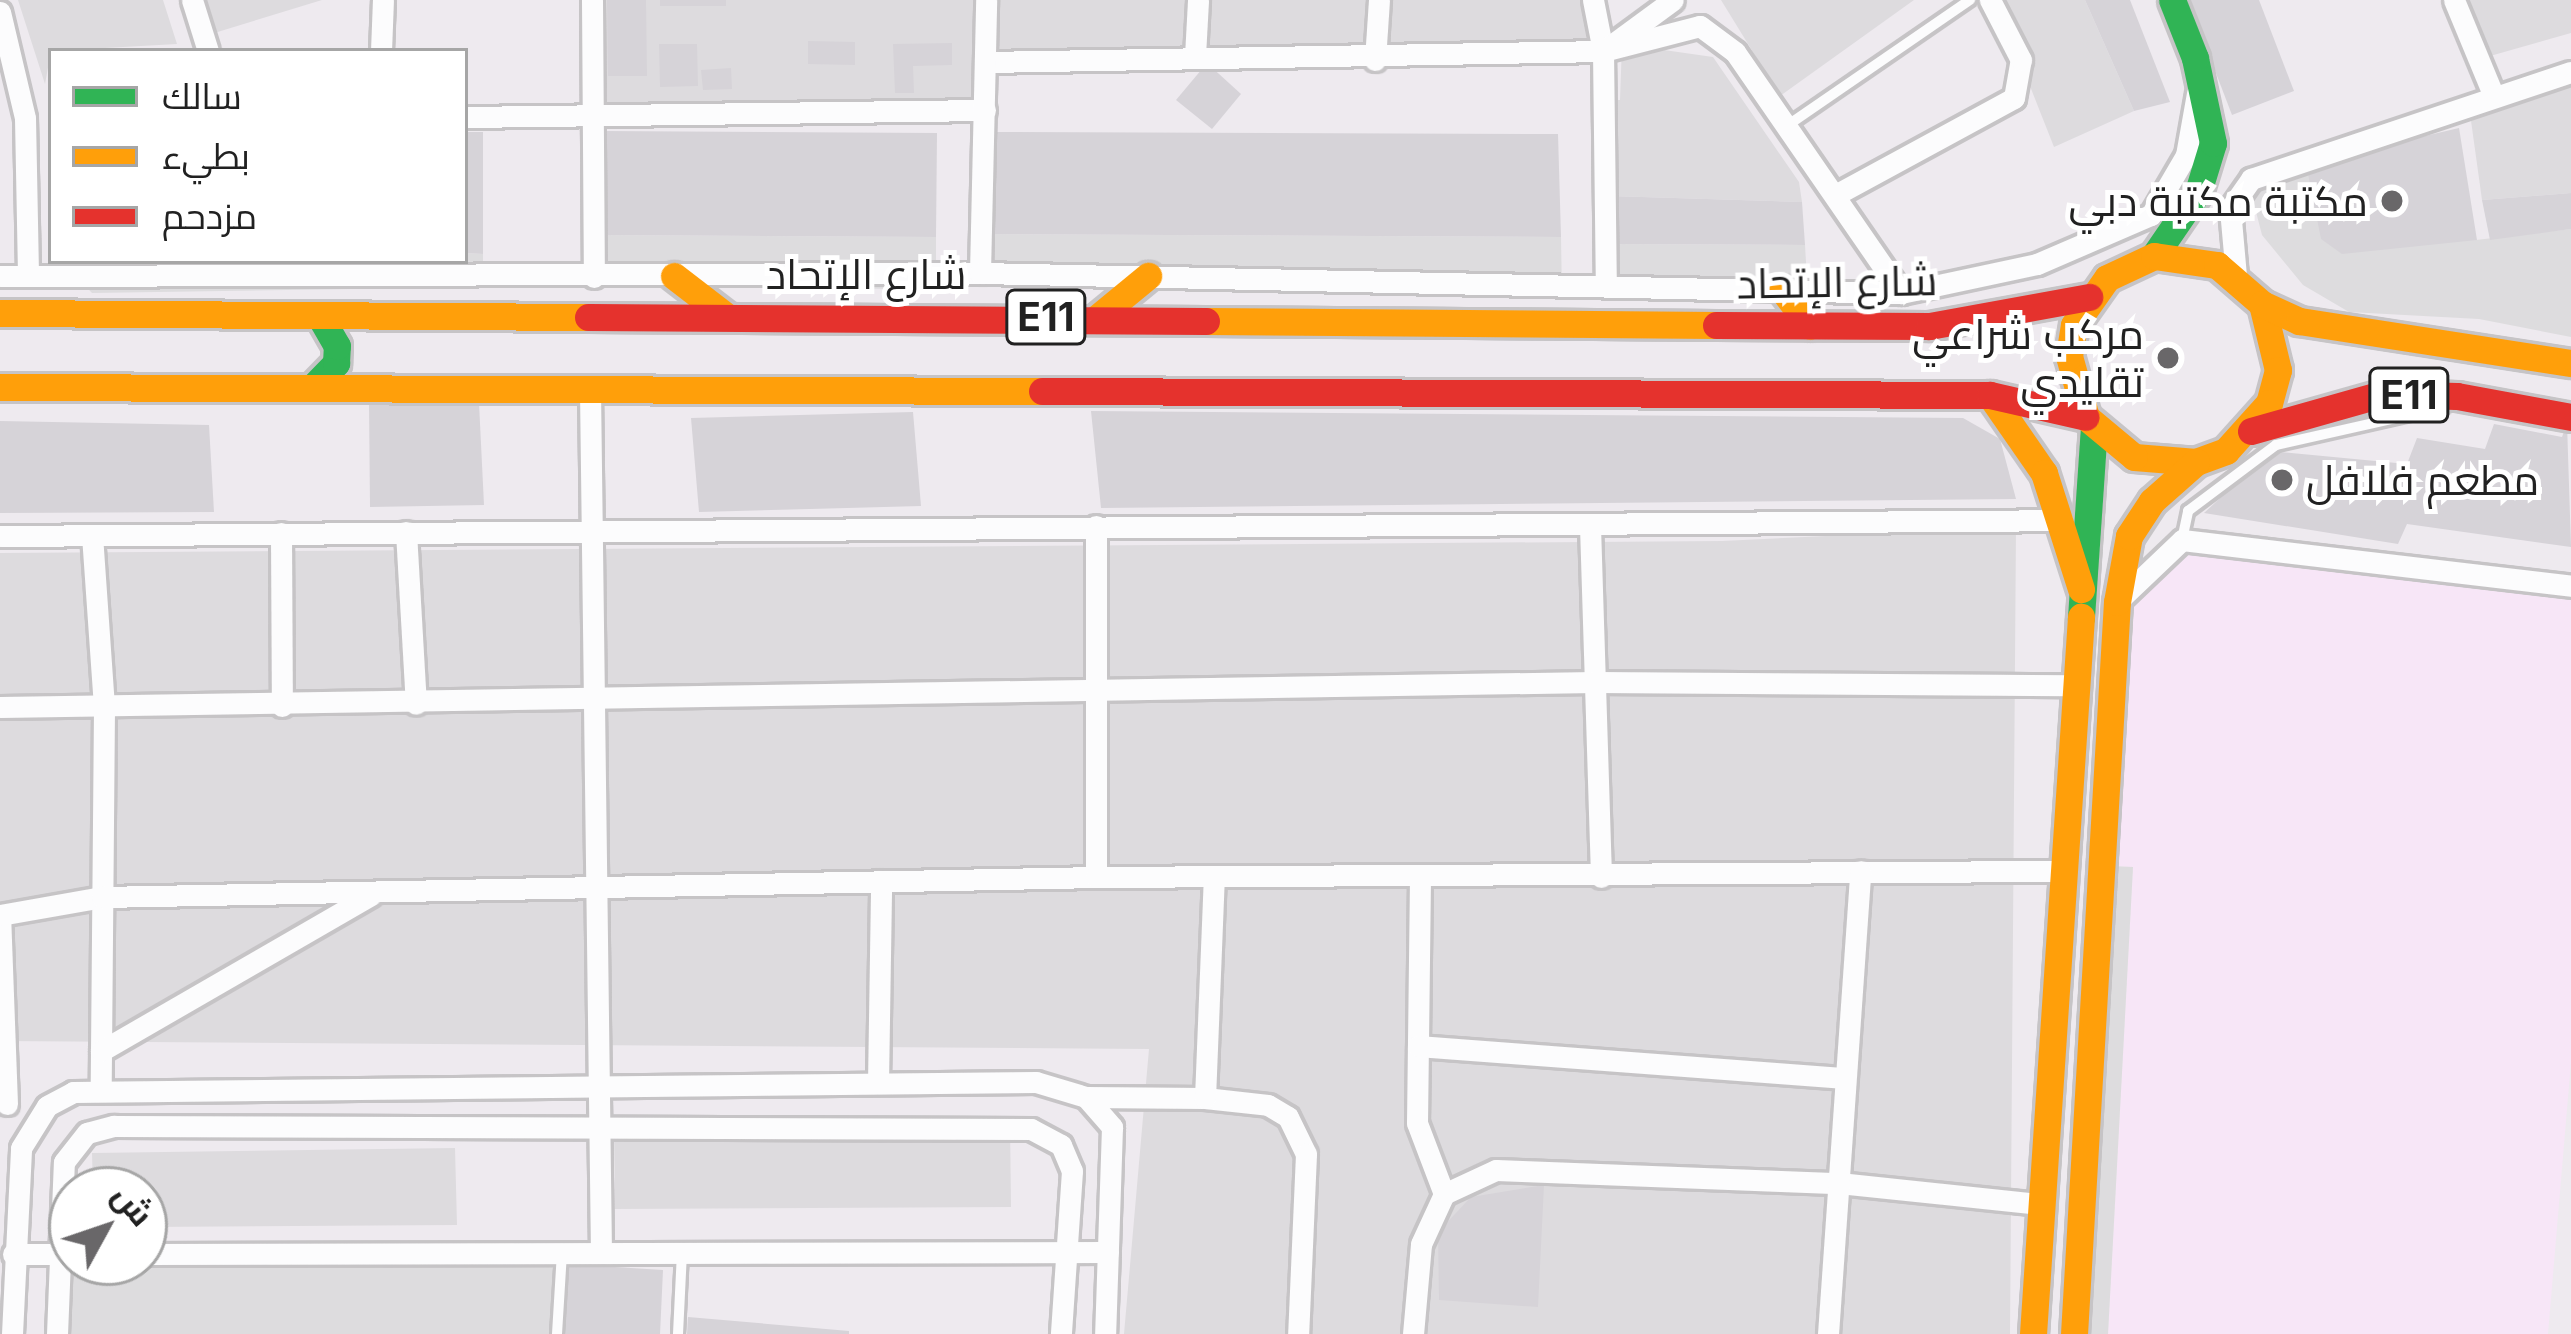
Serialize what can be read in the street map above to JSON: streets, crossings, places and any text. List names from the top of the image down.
{
  "streets": {
    "main road": ["شارع الإتحاد", "E11"]
  },
  "crossings": [
    ["شارع الإتحاد", "E11"]
  ],
  "places": ["مكتبة مكتبة دبي", "مركب شراعي تقليدي", "مطعم فلافل"],
  "legend": ["سالك", "بطيء", "مزدحم"],
  "north": "top right"
}
